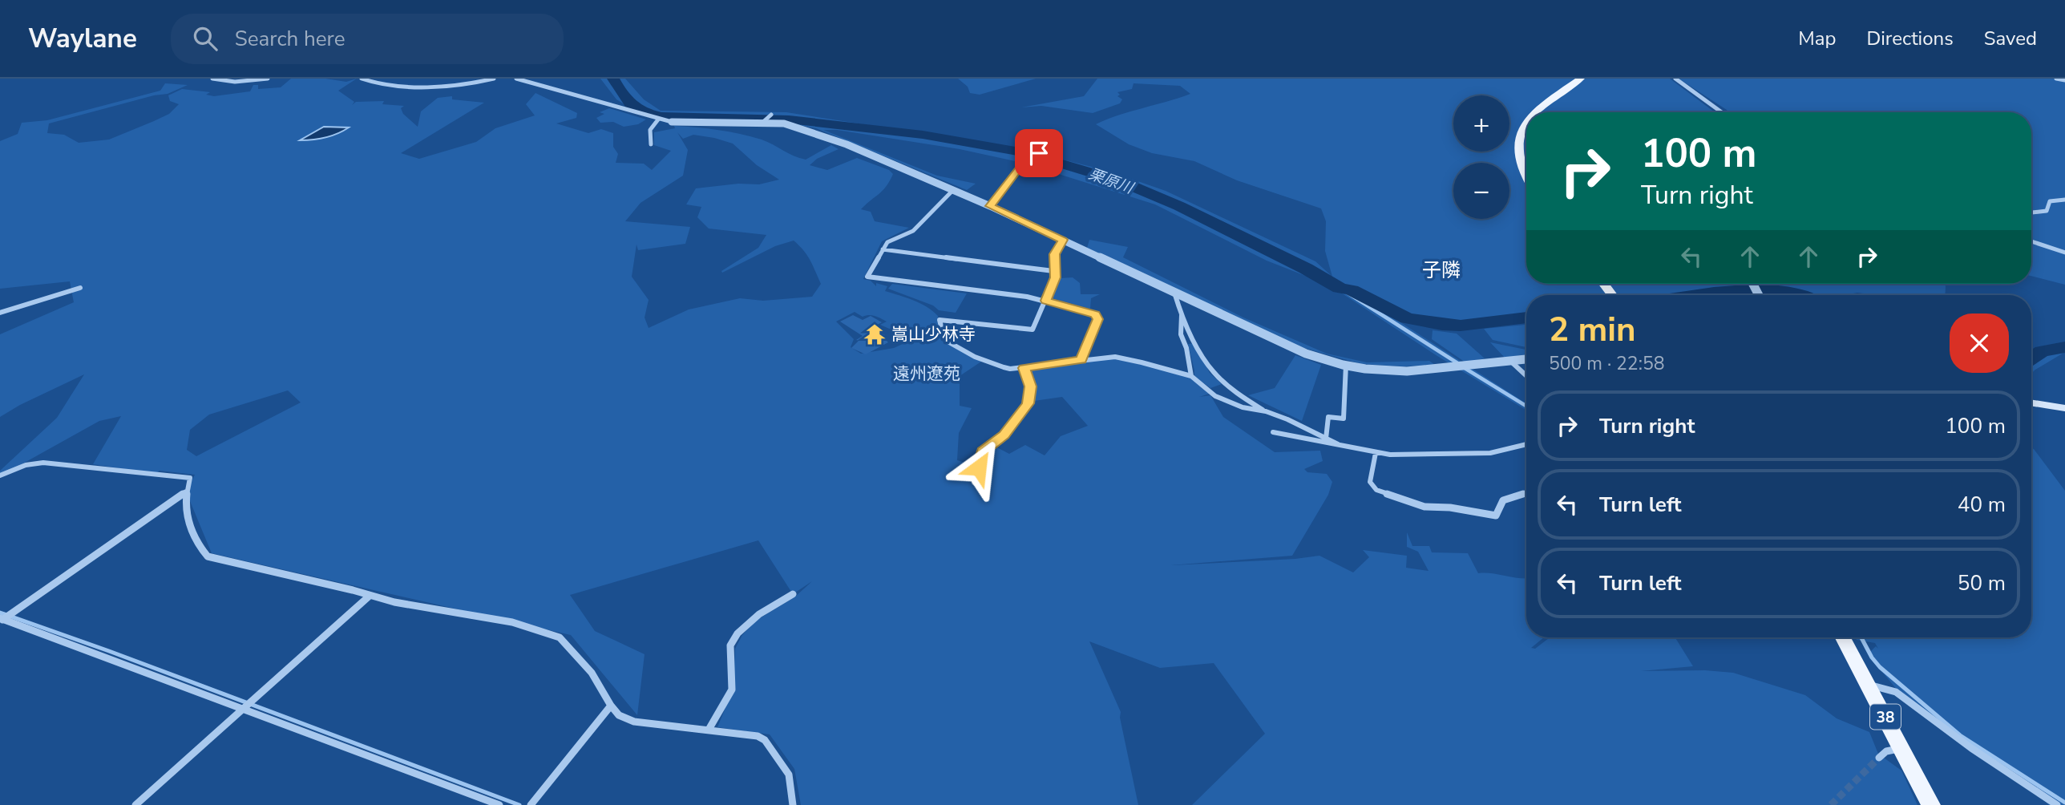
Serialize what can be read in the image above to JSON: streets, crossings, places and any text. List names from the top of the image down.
{
  "streets": {
    "main road": ["38"]
  },
  "districts": ["子隣"],
  "water": ["栗原川"],
  "parks": ["遠州遼苑"],
  "places": {
    "temple": ["嵩山少林寺"]
  },
  "page": {
    "header": "Waylane",
    "search": "Search here",
    "nav": ["Map", "Directions", "Saved"],
    "map_buttons": ["+", "−"],
    "turn": ["100 m", "Turn right"],
    "heading": ["2 min", "500 m · 22:58"],
    "list": [
      {
        "name": "Turn right",
        "value": "100 m"
      },
      {
        "name": "Turn left",
        "value": "40 m"
      },
      {
        "name": "Turn left",
        "value": "50 m"
      }
    ]
  }
}
